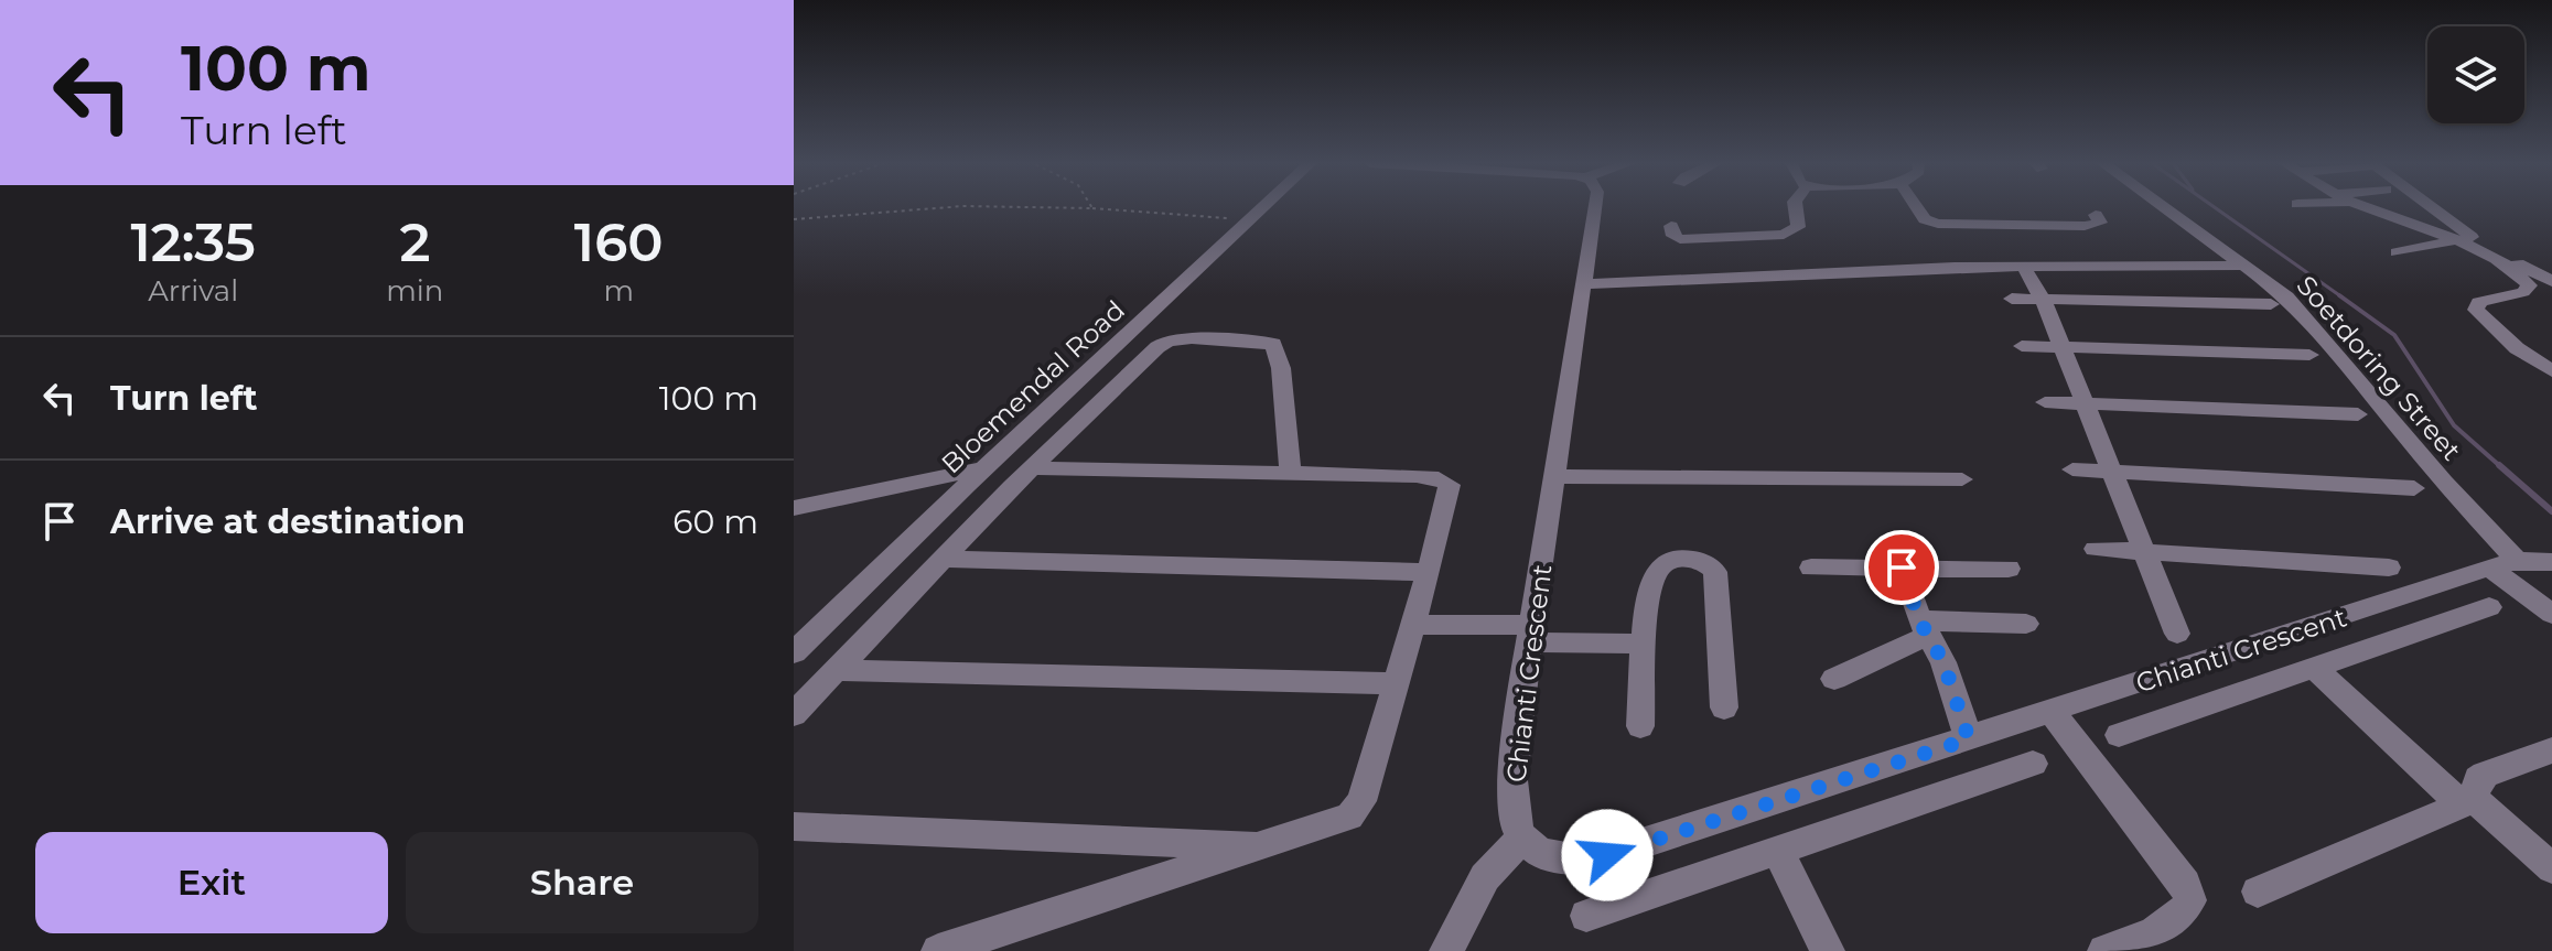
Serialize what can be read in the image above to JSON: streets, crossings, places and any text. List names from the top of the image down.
{
  "streets": {
    "street": ["Soetdoring Street", "Bloemendal Road", "Chianti Crescent"]
  },
  "crossings": [
    ["Soetdoring Street", "Chianti Crescent"]
  ],
  "page": {
    "turn": ["100 m", "Turn left"],
    "eta": [
      "12:35",
      "Arrival",
      "2",
      "min",
      "160",
      "m"
    ],
    "list": [
      {
        "name": "Turn left",
        "value": "100 m"
      },
      {
        "name": "Arrive at destination",
        "value": "60 m"
      }
    ],
    "buttons": ["Exit", "Share"]
  }
}
